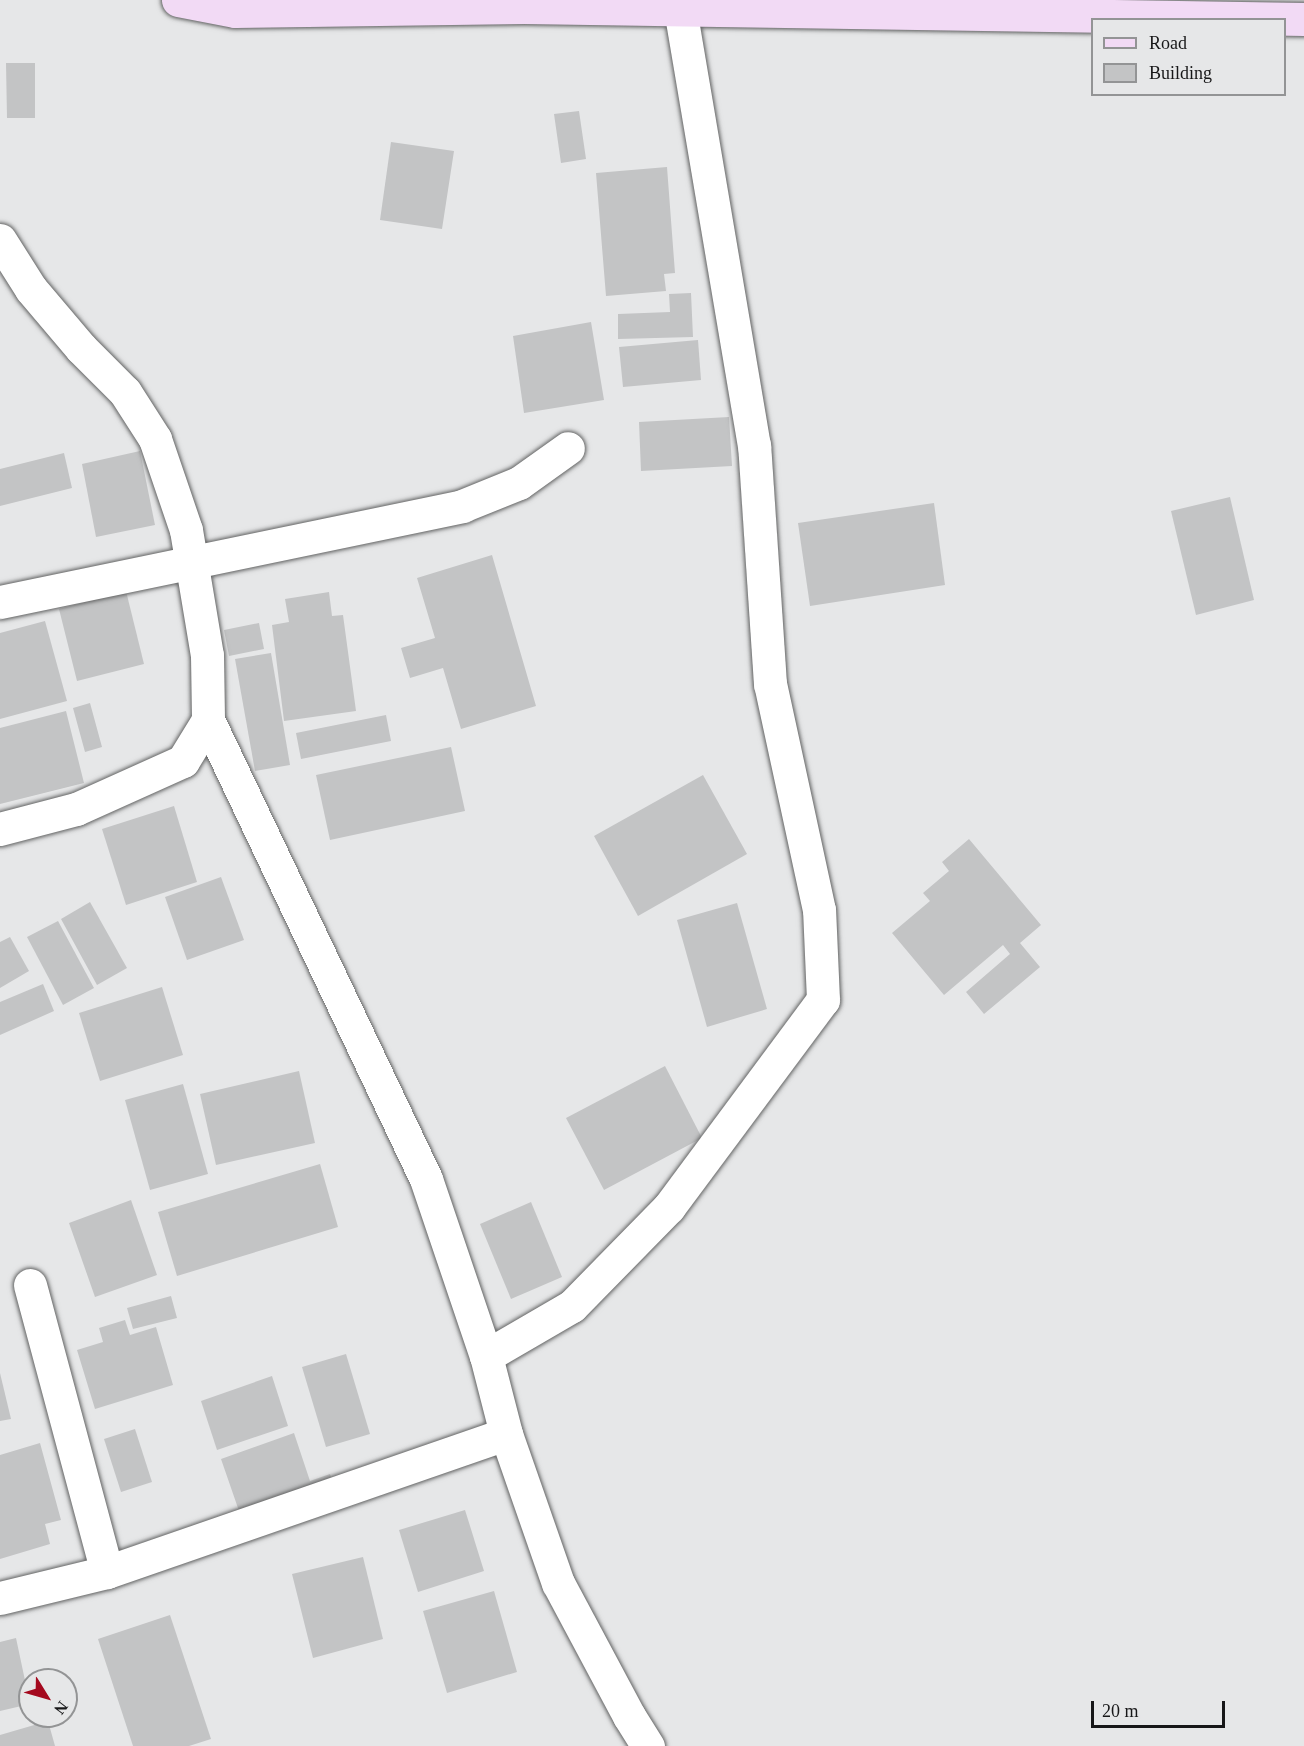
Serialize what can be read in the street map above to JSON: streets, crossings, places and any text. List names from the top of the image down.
{
  "legend": ["Road", "Building"],
  "scale_bar": "20 m",
  "north": "bottom right"
}
